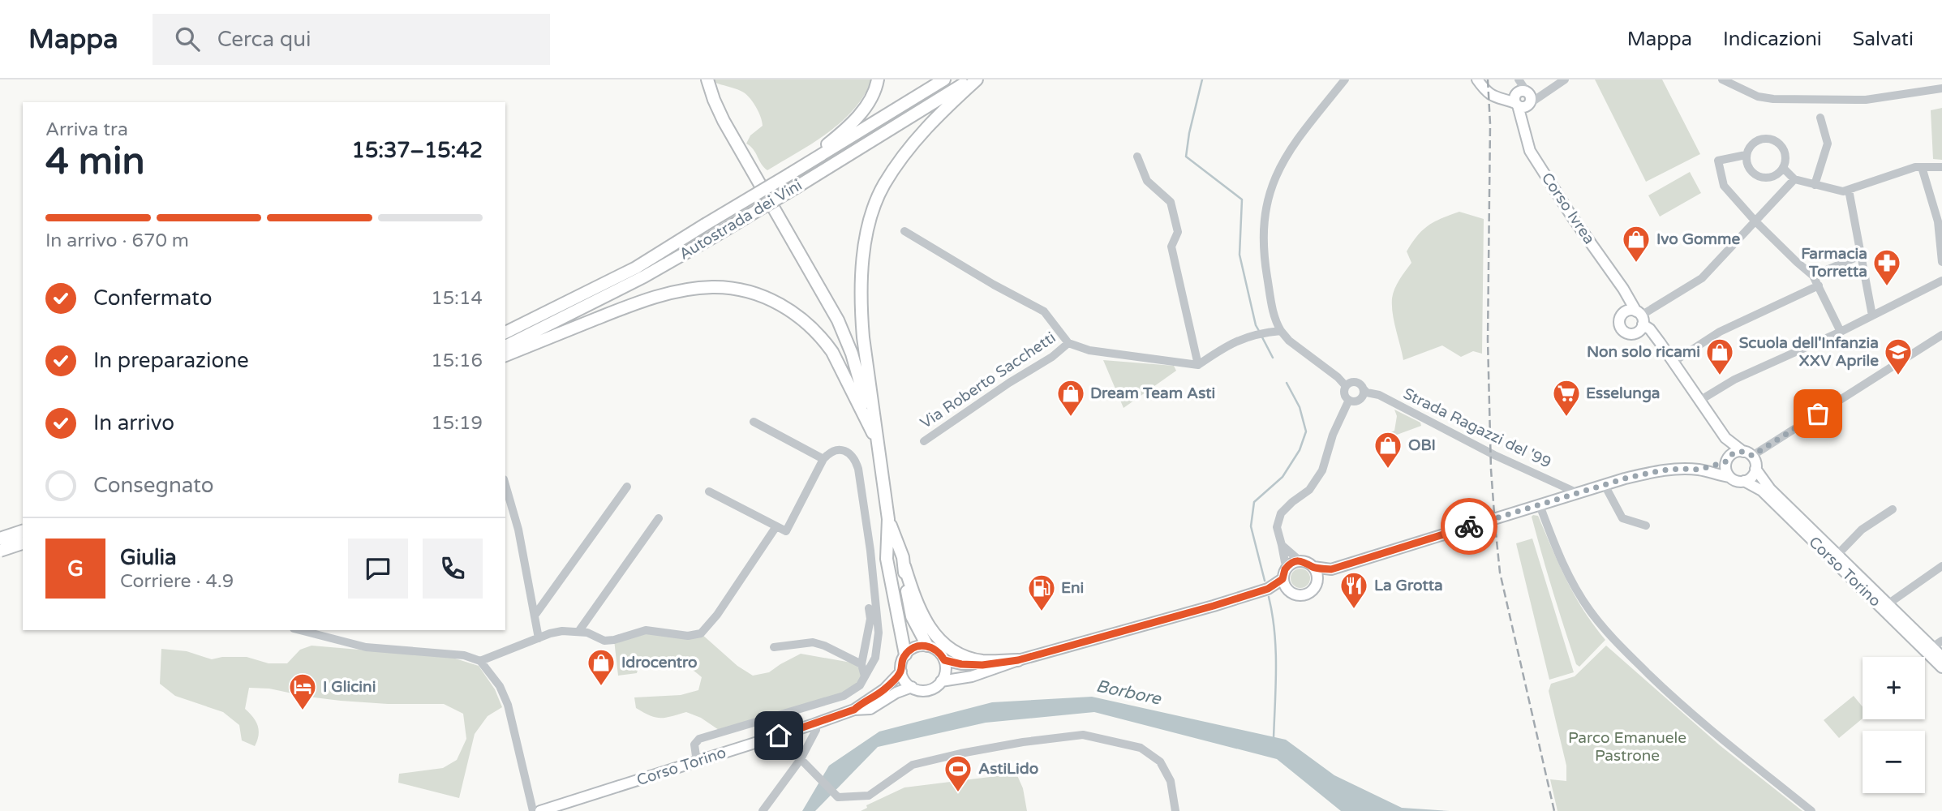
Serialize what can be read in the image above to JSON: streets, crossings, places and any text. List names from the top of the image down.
{
  "streets": {
    "highway": ["Autostrada dei Vini"],
    "main road": ["Corso Ivrea", "Corso Torino"],
    "street": ["Via Roberto Sacchetti", "Strada Ragazzi del '99"]
  },
  "crossings": [
    ["Strada Ragazzi del '99", "Corso Torino"]
  ],
  "water": ["Borbore"],
  "parks": ["Parco Emanuele Pastrone"],
  "places": {
    "shop": [
      "Ivo Gomme",
      "Non solo ricami",
      "Dream Team Asti",
      "OBI",
      "Idrocentro"
    ],
    "pharmacy": ["Farmacia Torretta"],
    "school or university": ["Scuola dell'Infanzia XXV Aprile"],
    "supermarket": ["Esselunga"],
    "restaurant": ["La Grotta"],
    "fuel station": ["Eni"],
    "hotel": ["I Glicini"],
    "sports": ["AstiLido"]
  },
  "page": {
    "header": "Mappa",
    "search": "Cerca qui",
    "nav": ["Mappa", "Indicazioni", "Salvati"],
    "heading": ["4 min", "Arriva tra", "15:37–15:42"],
    "panel": ["Giulia", "Corriere · 4.9"],
    "bar": "In arrivo · 670 m",
    "list": [
      ["Confermato", "15:14"],
      ["In preparazione", "15:16"],
      ["In arrivo", "15:19"],
      "Consegnato"
    ],
    "round": "G",
    "map_buttons": ["+", "−"]
  }
}
